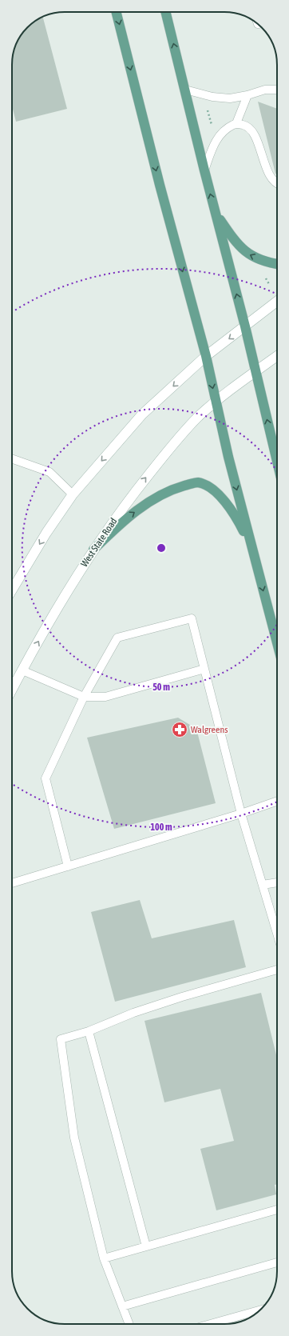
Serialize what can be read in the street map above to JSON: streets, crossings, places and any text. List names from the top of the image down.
{
  "streets": {
    "main road": ["West State Road"]
  },
  "places": {
    "pharmacy": ["Walgreens"]
  },
  "rings": ["50 m", "100 m"]
}
